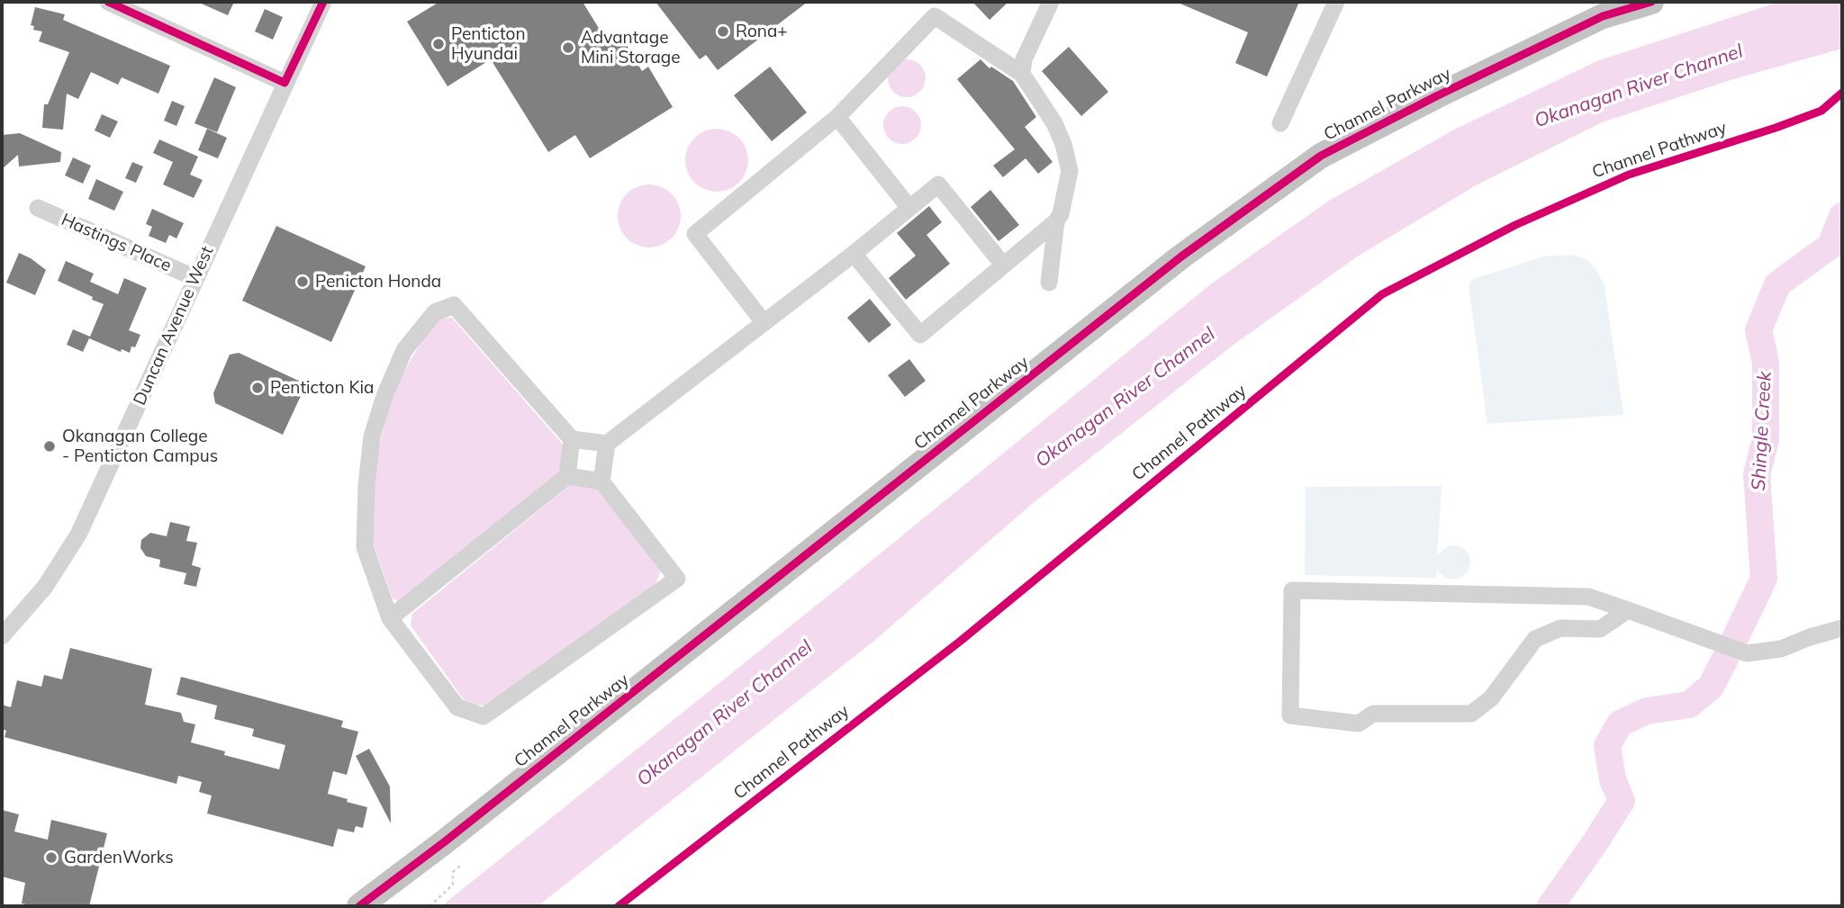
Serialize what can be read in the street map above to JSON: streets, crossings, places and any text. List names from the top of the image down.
{
  "streets": {
    "highway": ["Channel Parkway"],
    "street": ["Hastings Place", "Duncan Avenue West"],
    "cycle path": ["Channel Pathway"]
  },
  "crossings": [
    ["Hastings Place", "Duncan Avenue West"]
  ],
  "water": ["Okanagan River Channel", "Shingle Creek"],
  "places": [
    "Rona+",
    "Penticton Hyundai",
    "Advantage Mini Storage",
    "Penicton Honda",
    "Penticton Kia",
    "Okanagan College - Penticton Campus",
    "GardenWorks"
  ]
}
